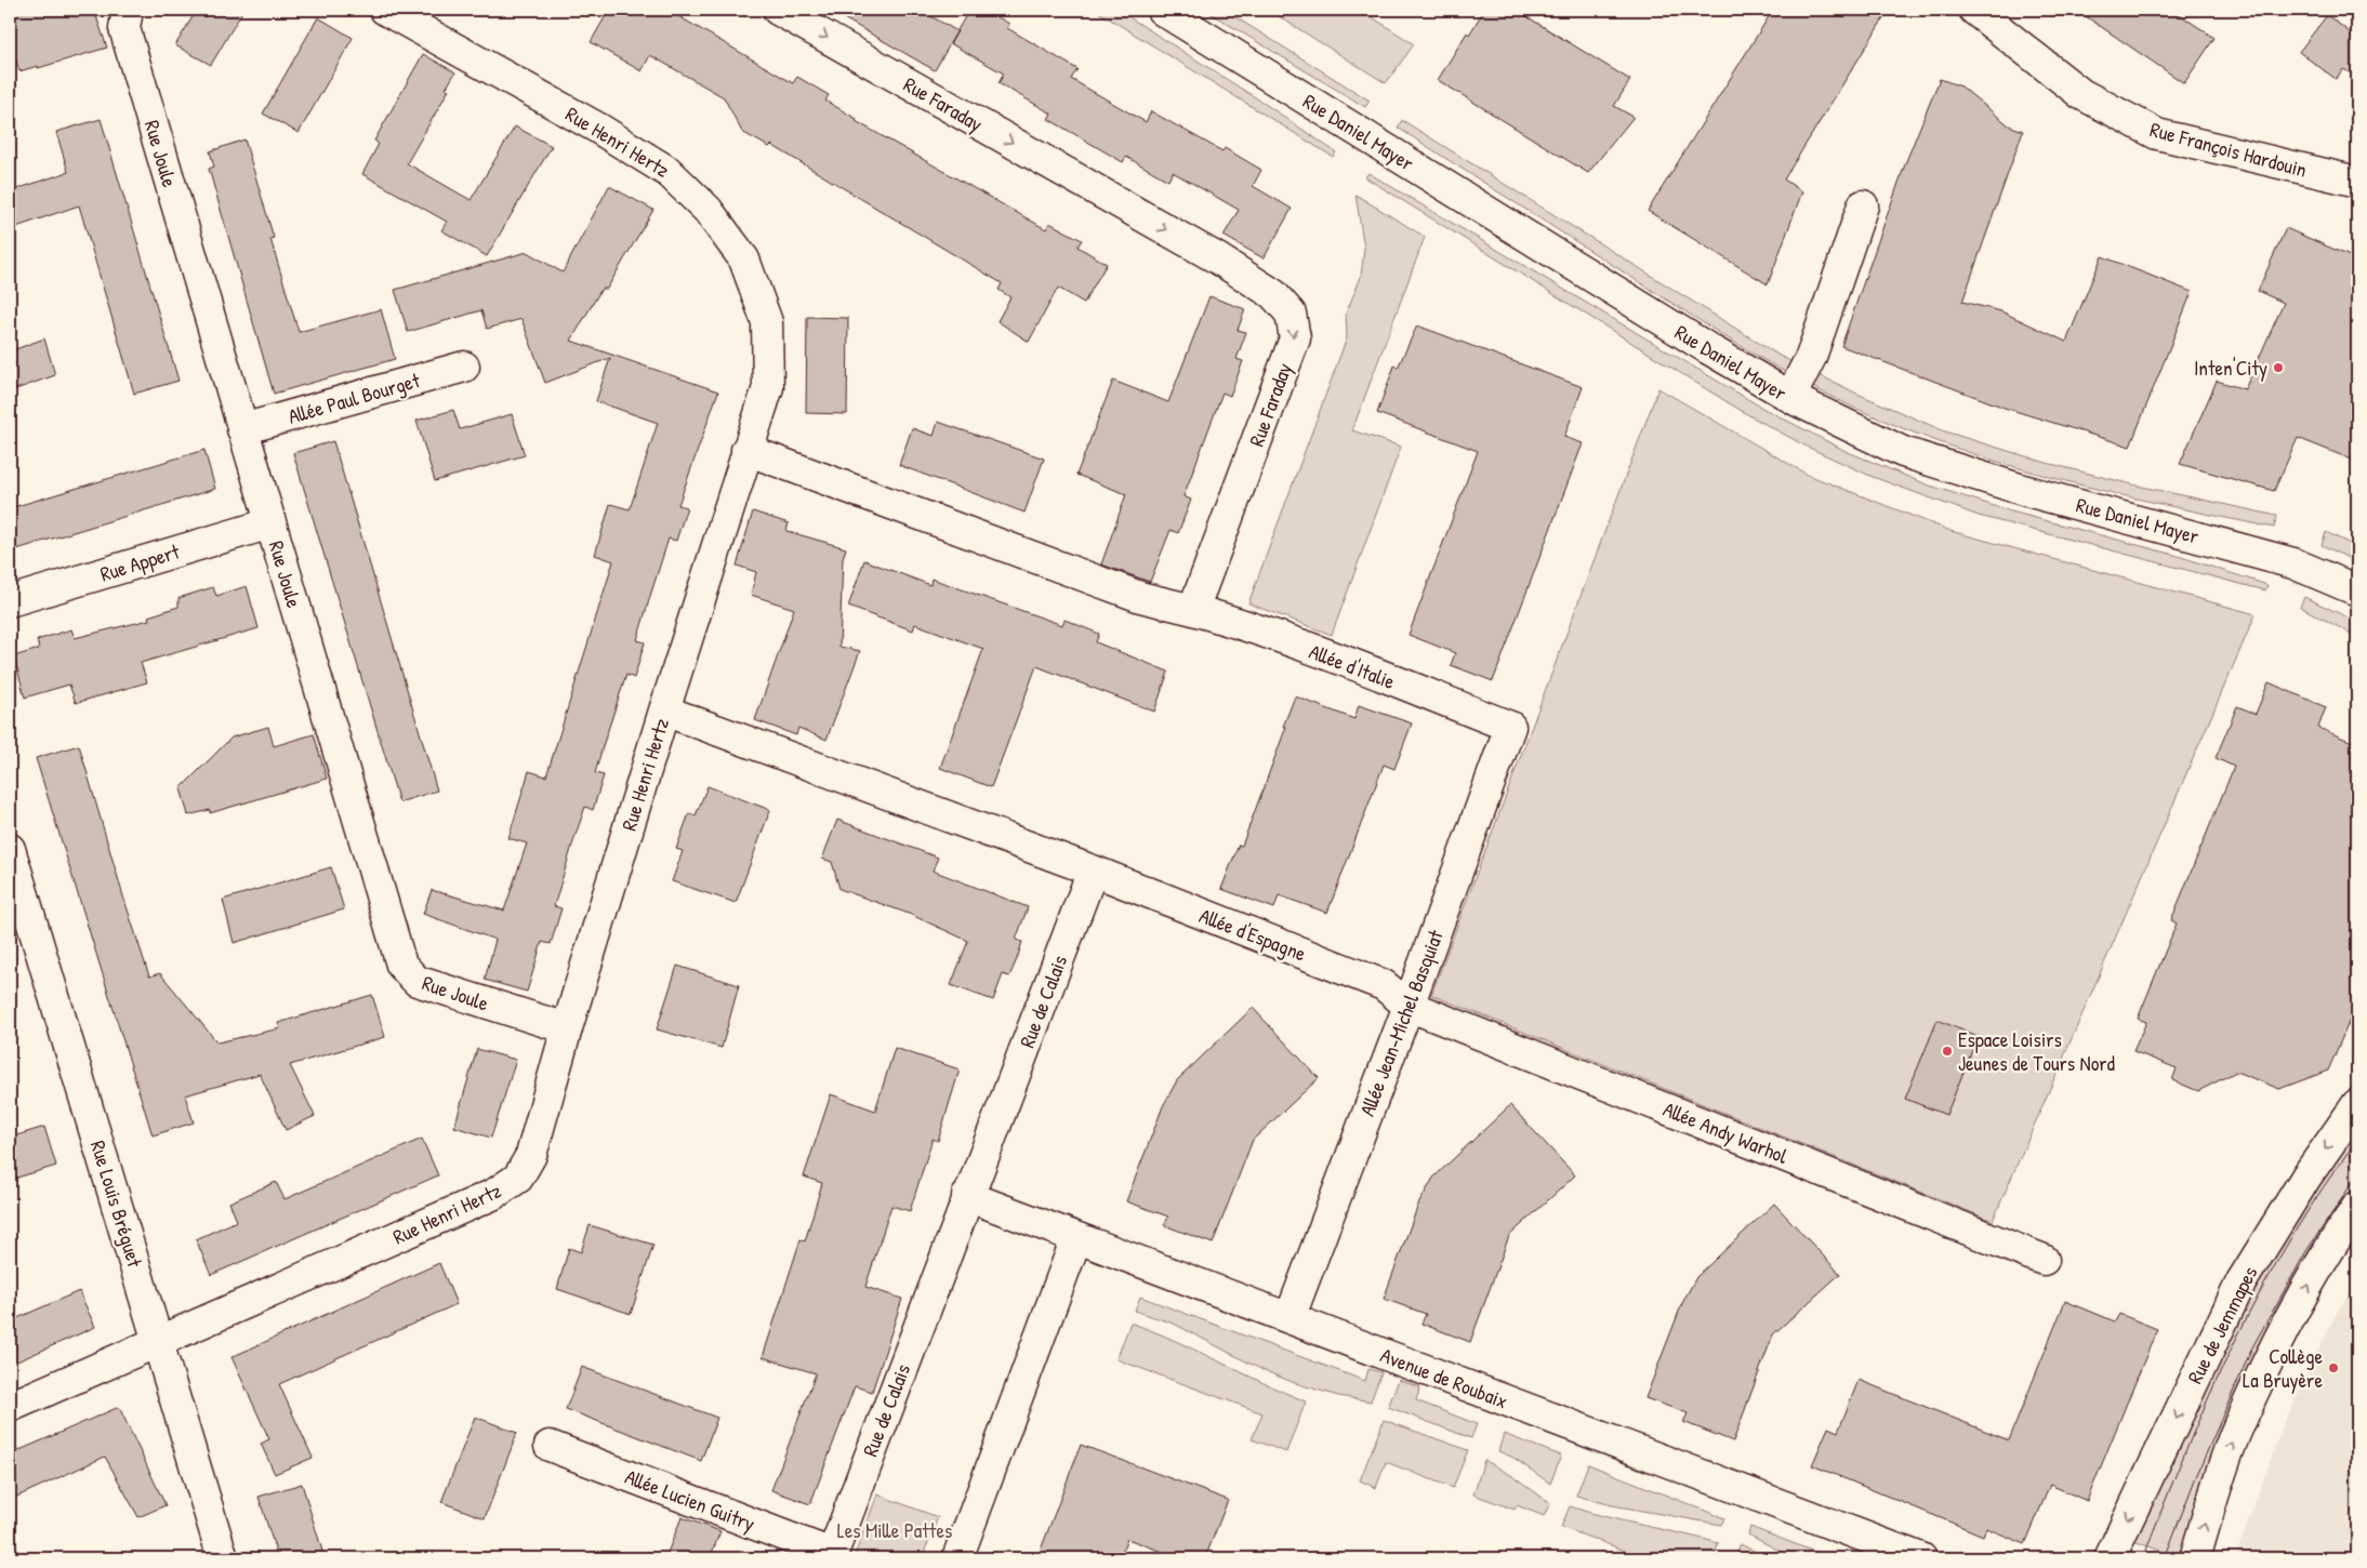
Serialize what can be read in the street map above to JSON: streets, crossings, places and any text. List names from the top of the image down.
{
  "streets": {
    "street": [
      "Rue Faraday",
      "Rue Daniel Mayer",
      "Rue Henri Hertz",
      "Rue François Hardouin",
      "Rue Joule",
      "Allée Paul Bourget",
      "Rue Appert",
      "Allée d'Italie",
      "Allée d'Espagne",
      "Rue de Calais",
      "Allée Jean-Michel Basquiat",
      "Allée Andy Warhol",
      "Rue Louis Bréguet",
      "Rue de Jemmapes",
      "Avenue de Roubaix",
      "Allée Lucien Guitry"
    ]
  },
  "crossings": [
    ["Rue Faraday", "Allée d'Italie"],
    ["Rue Henri Hertz", "Rue Joule"],
    ["Rue Henri Hertz", "Rue Louis Bréguet"],
    ["Rue Joule", "Allée Paul Bourget"],
    ["Rue Joule", "Rue Appert"],
    ["Allée d'Italie", "Allée Jean-Michel Basquiat"],
    ["Allée d'Espagne", "Rue de Calais"],
    ["Allée d'Espagne", "Allée Jean-Michel Basquiat"],
    ["Allée d'Espagne", "Allée Andy Warhol"],
    ["Rue de Calais", "Avenue de Roubaix"],
    ["Rue de Calais", "Allée Lucien Guitry"],
    ["Allée Jean-Michel Basquiat", "Allée Andy Warhol"],
    ["Allée Jean-Michel Basquiat", "Avenue de Roubaix"]
  ],
  "parks": ["Les Mille Pattes"],
  "places": ["Inten'City", "Espace Loisirs Jeunes de Tours Nord", "Collège La Bruyère"]
}
